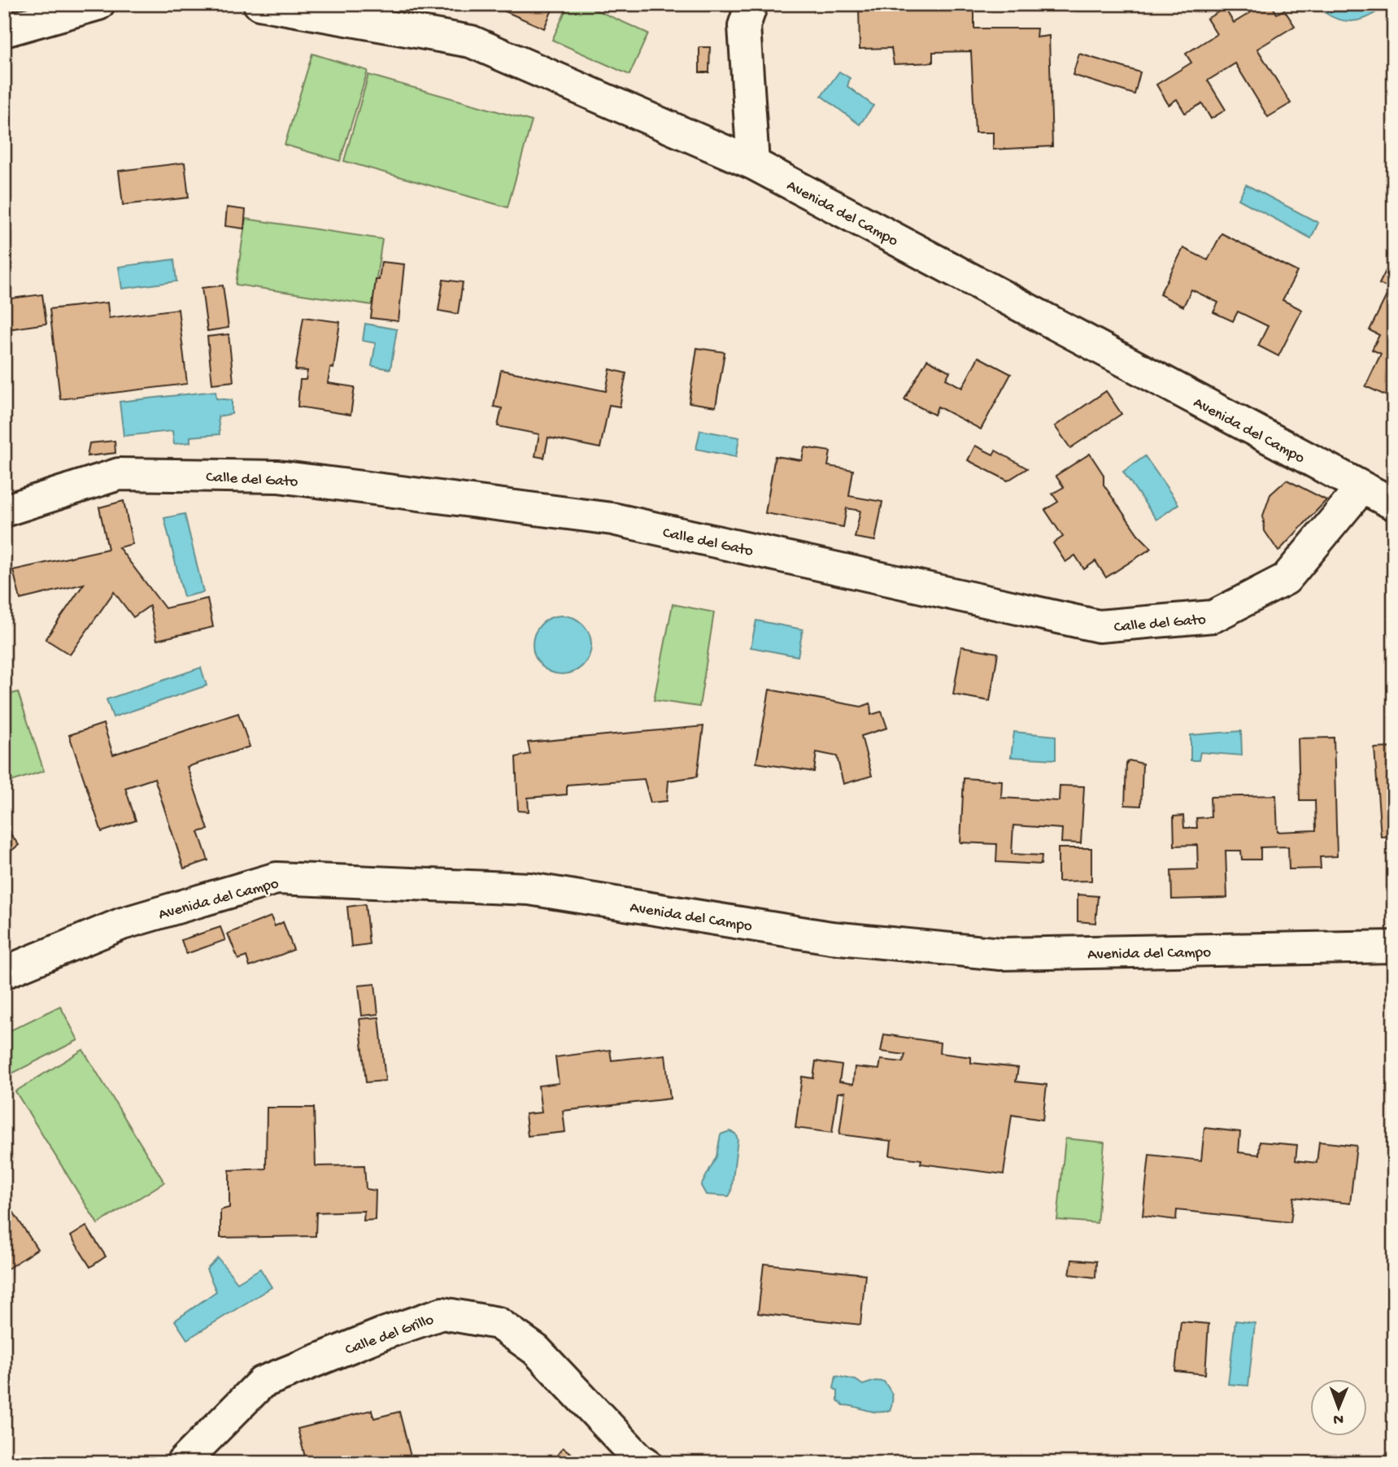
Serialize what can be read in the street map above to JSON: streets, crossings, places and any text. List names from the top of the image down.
{
  "streets": {
    "street": ["Avenida del Campo", "Calle del Gato", "Calle del Grillo"]
  },
  "crossings": [
    ["Avenida del Campo", "Calle del Gato"]
  ],
  "north": "bottom"
}
